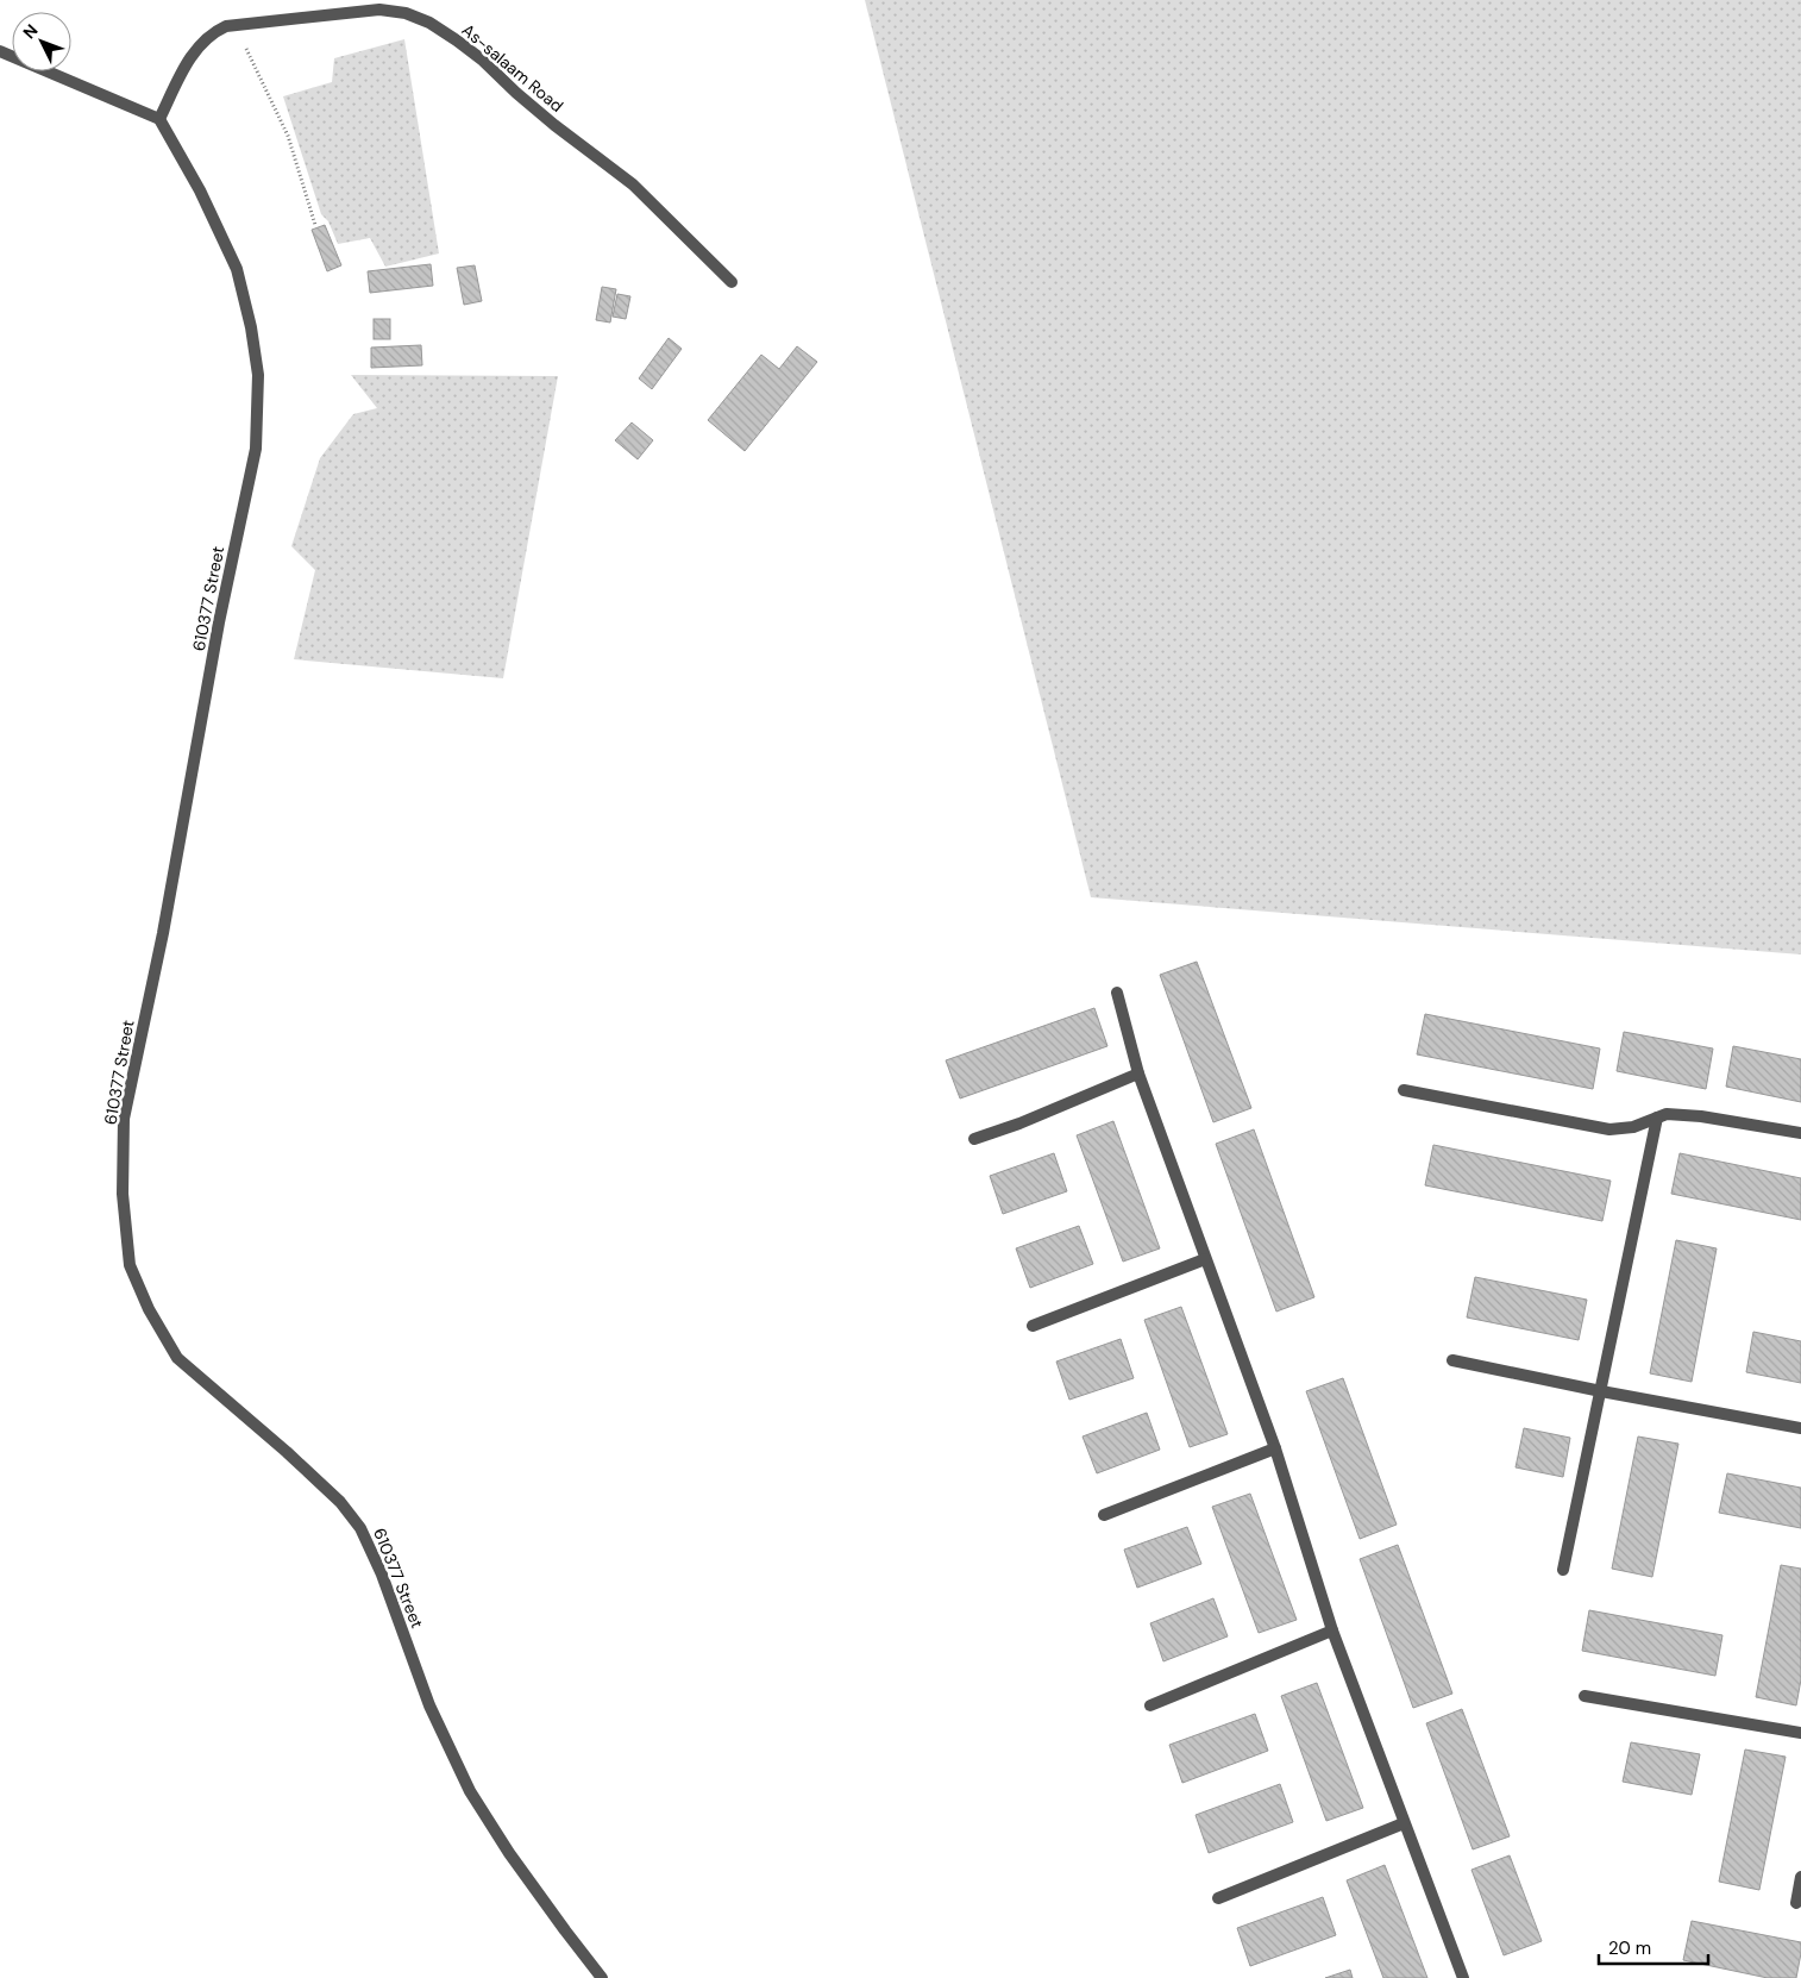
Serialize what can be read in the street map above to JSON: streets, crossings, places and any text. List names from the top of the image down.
{
  "streets": {
    "street": ["As-salaam Road", "610377 Street"]
  },
  "crossings": [
    ["As-salaam Road", "610377 Street"]
  ],
  "scale_bar": "20 m",
  "north": "top left"
}
